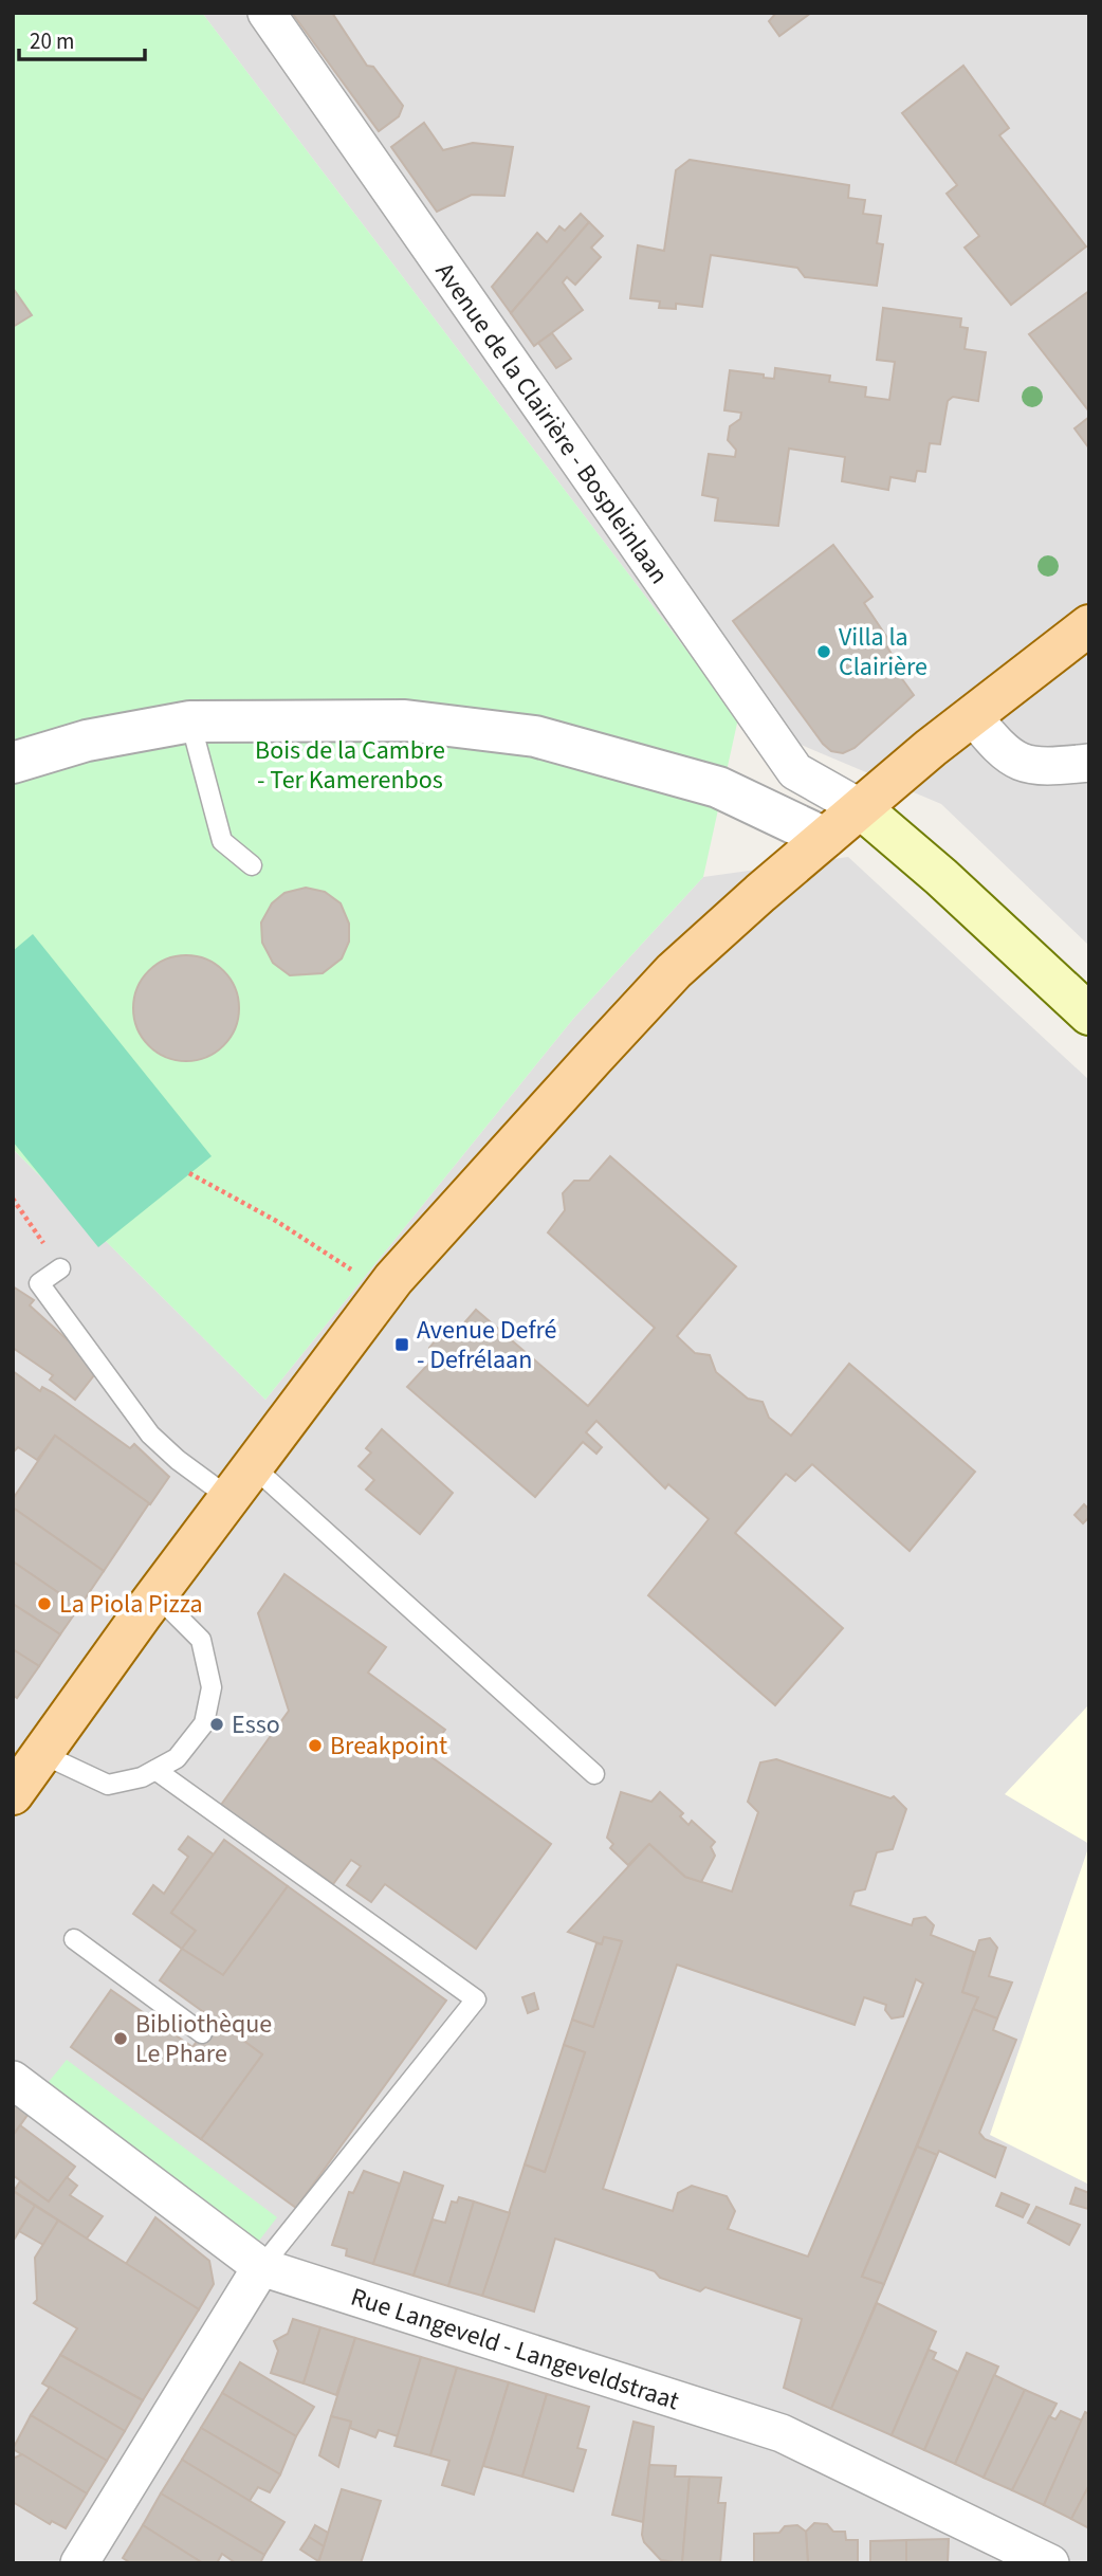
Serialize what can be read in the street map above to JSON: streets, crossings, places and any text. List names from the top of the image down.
{
  "streets": {
    "street": ["Avenue de la Clairière - Bospleinlaan", "Rue Langeveld - Langeveldstraat"]
  },
  "parks": ["Bois de la Cambre - Ter Kamerenbos"],
  "places": {
    "other": [
      "Villa la Clairière",
      "La Piola Pizza",
      "Esso",
      "Breakpoint",
      "Bibliothèque Le Phare"
    ],
    "transit": ["Avenue Defré - Defrélaan"]
  },
  "scale_bar": "20 m"
}
